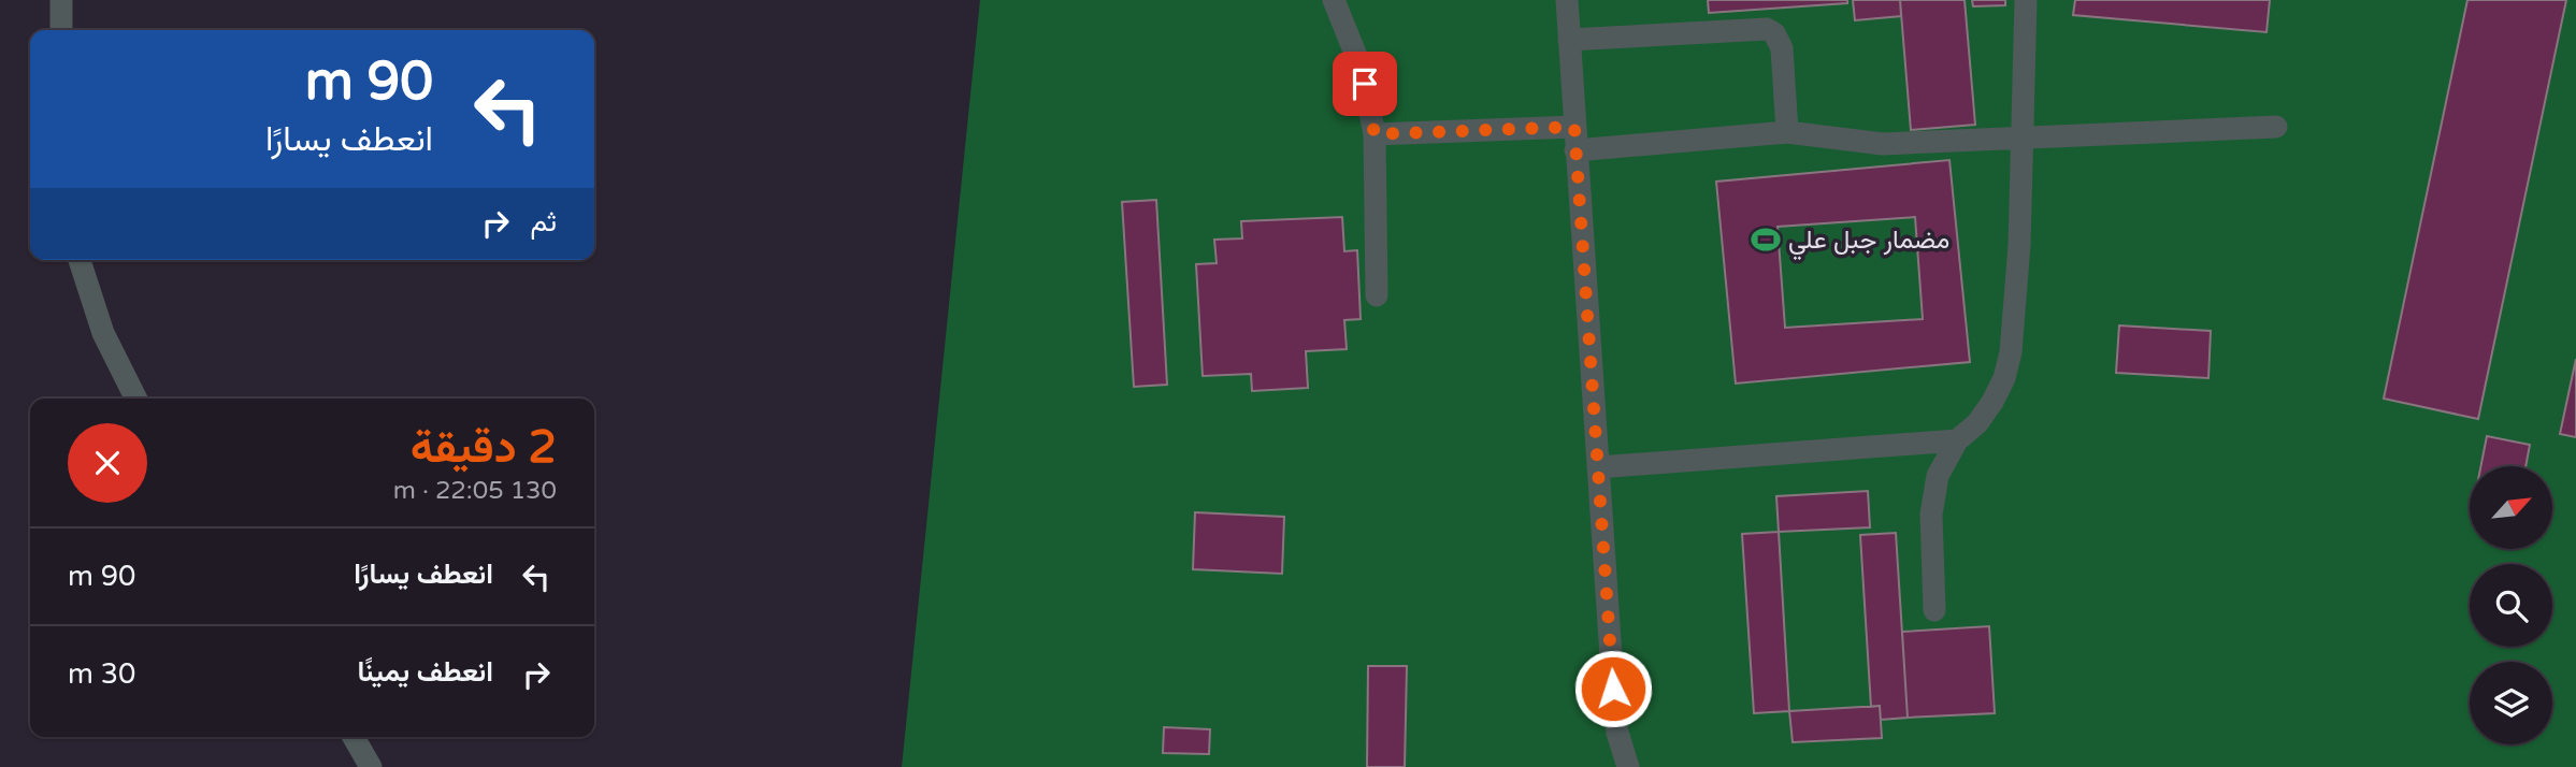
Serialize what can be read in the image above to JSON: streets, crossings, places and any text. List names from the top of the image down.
{
  "places": {
    "sports": ["مضمار جبل علي"]
  },
  "north": "top right",
  "page": {
    "turn": ["90 m", "انعطف يسارًا"],
    "then": "ثم",
    "heading": ["2 دقيقة", "130 m · 22:05"],
    "list": [
      {
        "name": "انعطف يسارًا",
        "value": "90 m"
      },
      {
        "name": "انعطف يمينًا",
        "value": "30 m"
      }
    ]
  }
}
